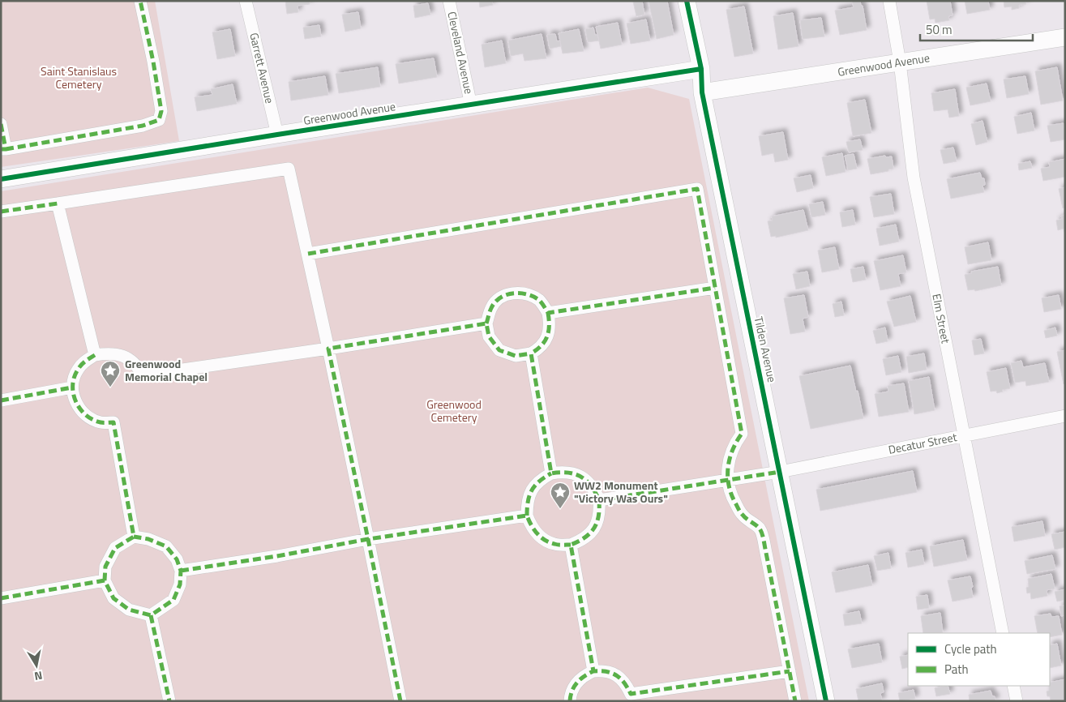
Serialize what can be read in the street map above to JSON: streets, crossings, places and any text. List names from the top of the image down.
{
  "streets": {
    "street": [
      "Cleveland Avenue",
      "Greenwood Avenue",
      "Garrett Avenue",
      "Elm Street",
      "Tilden Avenue",
      "Decatur Street"
    ]
  },
  "crossings": [
    ["Cleveland Avenue", "Greenwood Avenue"],
    ["Greenwood Avenue", "Garrett Avenue"],
    ["Greenwood Avenue", "Elm Street"],
    ["Greenwood Avenue", "Tilden Avenue"],
    ["Elm Street", "Decatur Street"],
    ["Tilden Avenue", "Decatur Street"]
  ],
  "parks": ["Saint Stanislaus Cemetery", "Greenwood Cemetery"],
  "places": {
    "place": ["Greenwood Memorial Chapel", "WW2 Monument \"Victory Was Ours\""]
  },
  "legend": ["Cycle path", "Path"],
  "scale_bar": "50 m",
  "north": "bottom"
}
